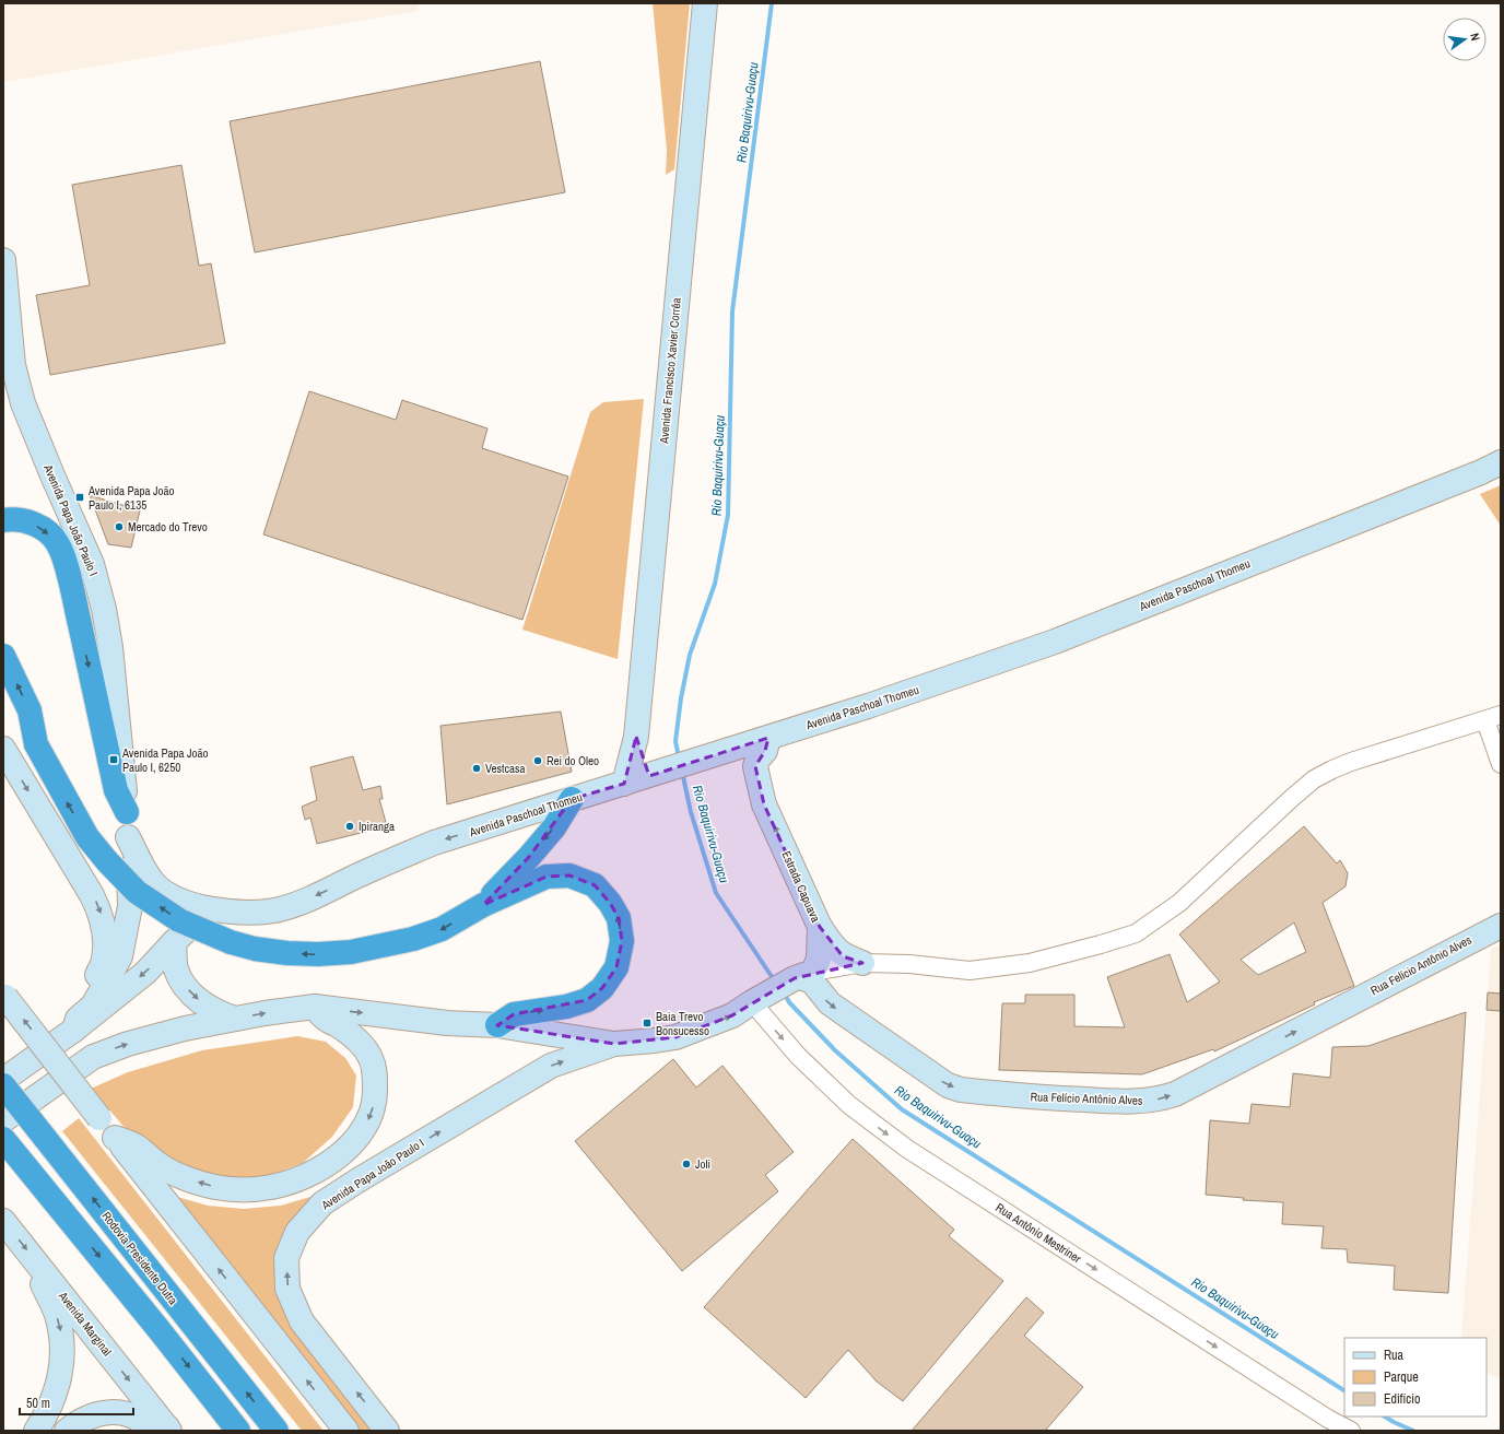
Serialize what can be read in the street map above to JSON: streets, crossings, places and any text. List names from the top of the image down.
{
  "streets": {
    "highway": ["Rodovia Presidente Dutra"],
    "main road": [
      "Avenida Francisco Xavier Corrêa",
      "Avenida Papa João Paulo I",
      "Avenida Paschoal Thomeu",
      "Estrada Capuava",
      "Rua Felício Antônio Alves",
      "Avenida Marginal"
    ],
    "street": ["Rua Antônio Mestriner"]
  },
  "crossings": [
    ["Avenida Francisco Xavier Corrêa", "Avenida Paschoal Thomeu"],
    ["Avenida Papa João Paulo I", "Avenida Paschoal Thomeu"],
    ["Avenida Paschoal Thomeu", "Estrada Capuava"],
    ["Estrada Capuava", "Rua Felício Antônio Alves"]
  ],
  "one_way": ["Estrada Capuava", "Rua Felício Antônio Alves", "Rua Antônio Mestriner"],
  "water": ["Rio Baquirivu-Guaçu"],
  "places": {
    "transit": ["Avenida Papa João Paulo I, 6135", "Avenida Papa João Paulo I, 6250", "Baia Trevo Bonsucesso"],
    "other": [
      "Mercado do Trevo",
      "Rei do Oleo",
      "Vestcasa",
      "Ipiranga",
      "Joli"
    ]
  },
  "legend": ["Rua", "Parque", "Edifício"],
  "scale_bar": "50 m",
  "north": "right"
}
